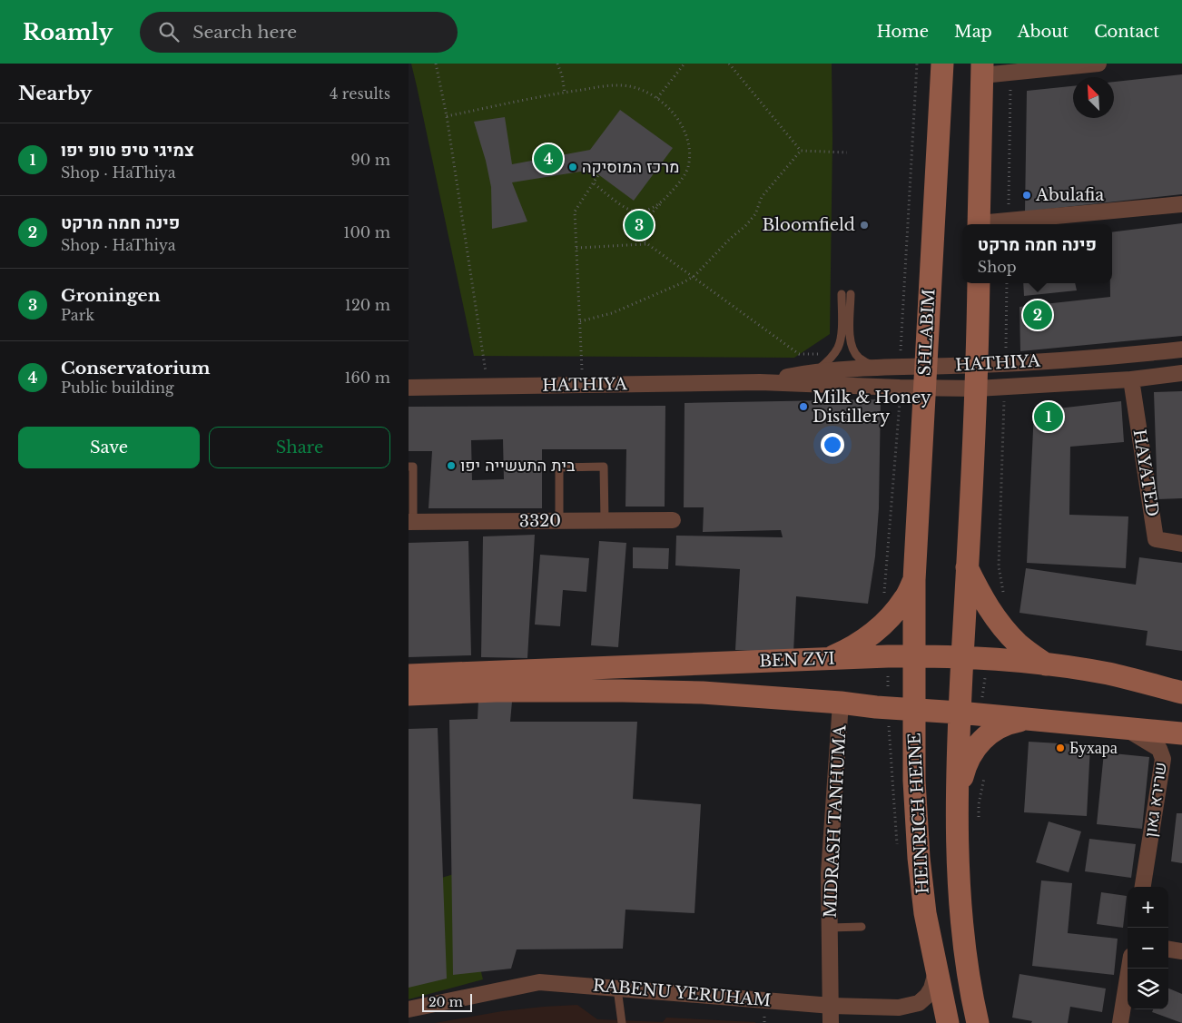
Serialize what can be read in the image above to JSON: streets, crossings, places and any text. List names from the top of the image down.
{
  "streets": {
    "main road": ["SHLABIM", "BEN ZVI", "HEINRICH HEINE"],
    "street": [
      "HATHIYA",
      "HAYATED",
      "3320",
      "שרירא גאון",
      "MIDRASH TANHUMA",
      "RABENU YERUHAM"
    ]
  },
  "crossings": [
    ["SHLABIM", "HATHIYA"],
    ["SHLABIM", "BEN ZVI"],
    ["SHLABIM", "HEINRICH HEINE"],
    ["HATHIYA", "HAYATED"],
    ["BEN ZVI", "HEINRICH HEINE"],
    ["HEINRICH HEINE", "RABENU YERUHAM"],
    ["MIDRASH TANHUMA", "RABENU YERUHAM"]
  ],
  "places": [
    "מרכז המוסיקה",
    "Abulafia",
    "Bloomfield",
    "Milk & Honey Distillery",
    "בית התעשייה יפו",
    "Бухара"
  ],
  "scale_bar": "20 m",
  "north": "top left",
  "page": {
    "header": "Roamly",
    "search": "Search here",
    "nav": [
      "Home",
      "Map",
      "About",
      "Contact"
    ],
    "heading": ["Nearby", "4 results"],
    "list": [
      {
        "mark": "1",
        "name": "צמיגי טיפ טופ יפו",
        "note": "Shop · HaThiya",
        "value": "90 m"
      },
      {
        "mark": "2",
        "name": "פינה חמה מרקט",
        "note": "Shop · HaThiya",
        "value": "100 m"
      },
      {
        "mark": "3",
        "name": "Groningen",
        "note": "Park",
        "value": "120 m"
      },
      {
        "mark": "4",
        "name": "Conservatorium",
        "note": "Public building",
        "value": "160 m"
      }
    ],
    "pins": [
      "4",
      "3",
      "2",
      "1"
    ],
    "popup": ["פינה חמה מרקט", "Shop"],
    "buttons": ["Save", "Share"],
    "map_buttons": ["+", "−"],
    "scale": "20 m"
  }
}
